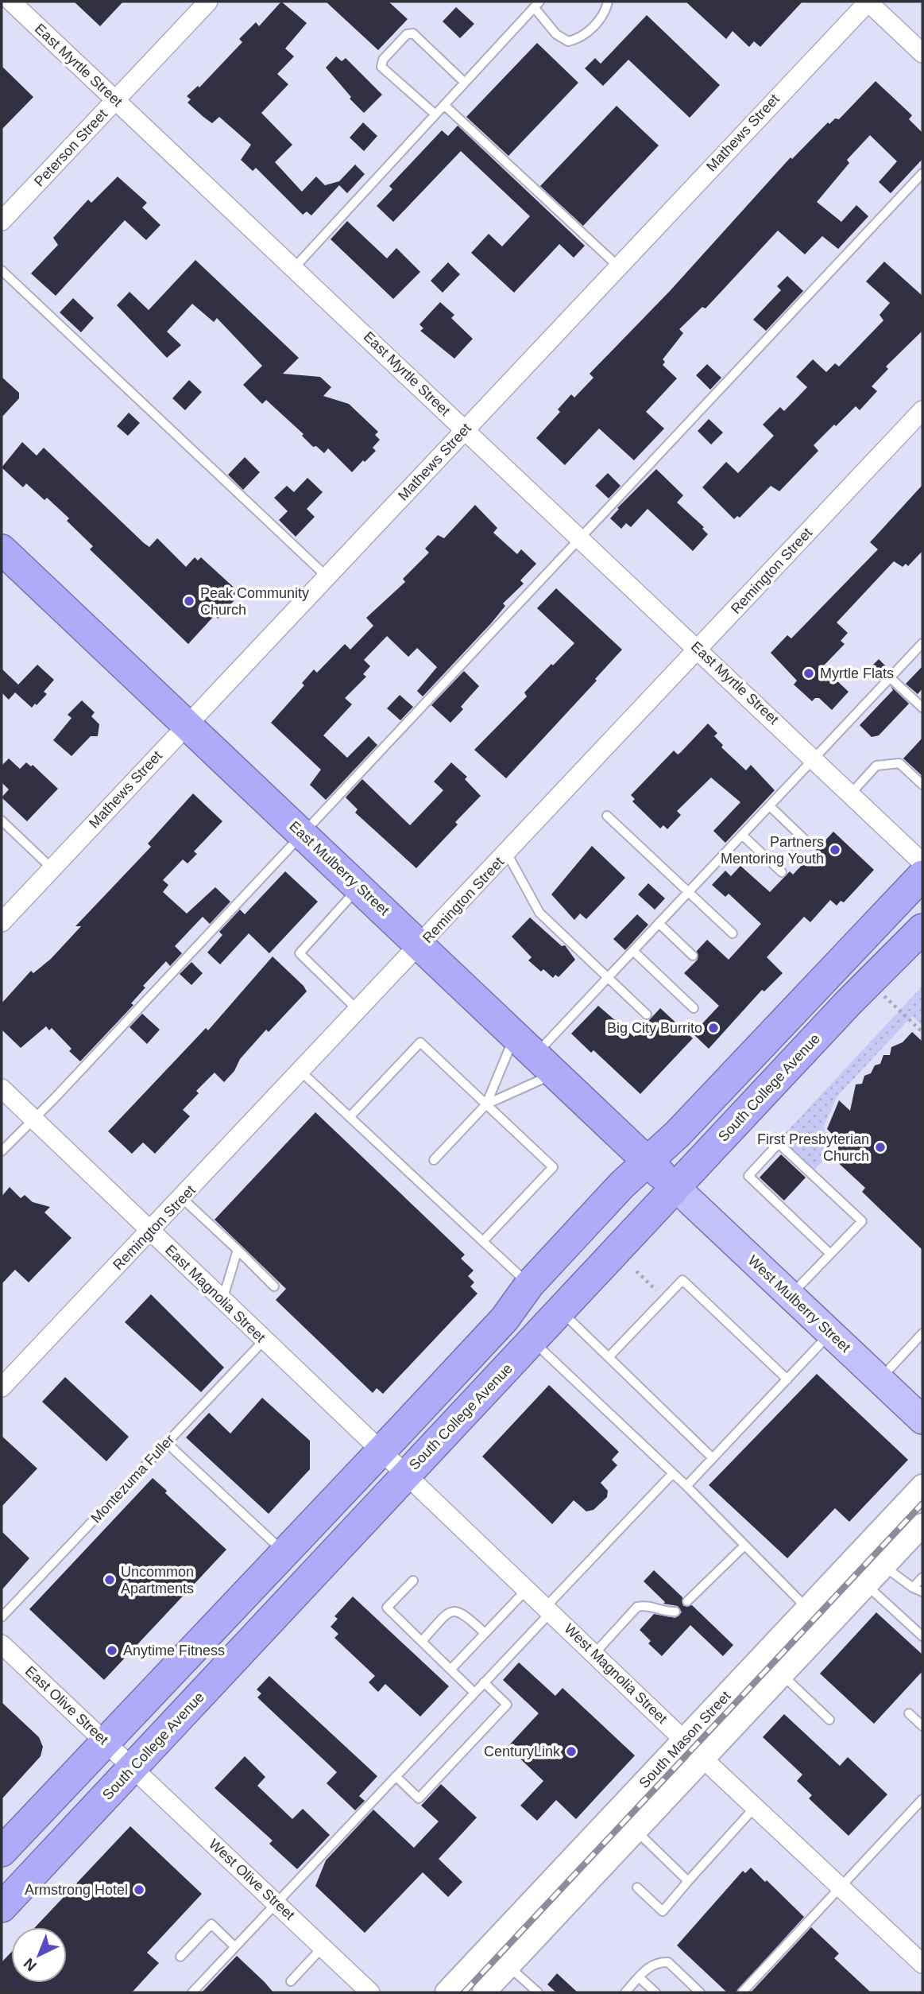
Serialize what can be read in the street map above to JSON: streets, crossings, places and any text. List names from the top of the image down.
{
  "streets": {
    "highway": ["East Mulberry Street", "South College Avenue"],
    "main road": ["West Mulberry Street"],
    "street": [
      "East Myrtle Street",
      "Mathews Street",
      "Peterson Street",
      "Remington Street",
      "East Magnolia Street",
      "West Magnolia Street",
      "East Olive Street",
      "South Mason Street",
      "West Olive Street"
    ],
    "lane": ["Montezuma Fuller"]
  },
  "crossings": [
    ["East Myrtle Street", "Mathews Street"],
    ["East Myrtle Street", "Peterson Street"],
    ["East Myrtle Street", "Remington Street"],
    ["Mathews Street", "East Mulberry Street"],
    ["Remington Street", "East Mulberry Street"],
    ["Remington Street", "East Magnolia Street"],
    ["East Mulberry Street", "South College Avenue"],
    ["East Mulberry Street", "West Mulberry Street"],
    ["South College Avenue", "East Magnolia Street"],
    ["South College Avenue", "West Mulberry Street"],
    ["South College Avenue", "West Magnolia Street"],
    ["South College Avenue", "East Olive Street"],
    ["South College Avenue", "West Olive Street"],
    ["East Magnolia Street", "Montezuma Fuller"],
    ["East Magnolia Street", "West Magnolia Street"],
    ["West Magnolia Street", "South Mason Street"],
    ["East Olive Street", "West Olive Street"]
  ],
  "places": [
    "Peak Community Church",
    "Myrtle Flats",
    "Partners Mentoring Youth",
    "Big City Burrito",
    "First Presbyterian Church",
    "Uncommon Apartments",
    "Anytime Fitness",
    "CenturyLink",
    "Armstrong Hotel"
  ],
  "north": "bottom left"
}
